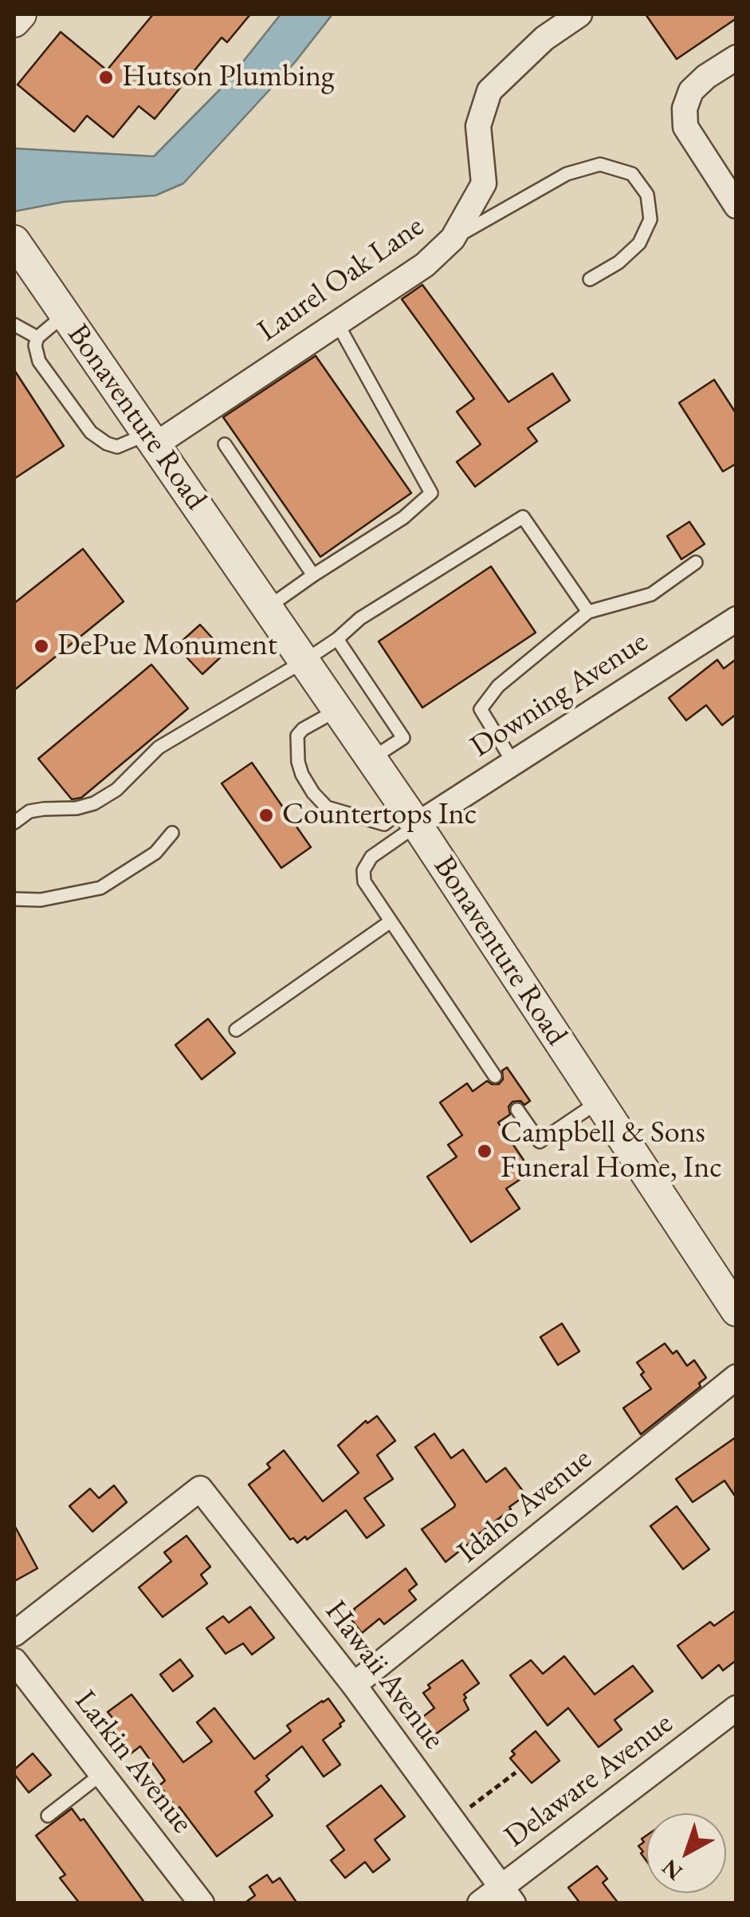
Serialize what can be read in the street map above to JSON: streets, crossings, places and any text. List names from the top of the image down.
{
  "streets": {
    "street": [
      "Laurel Oak Lane",
      "Bonaventure Road",
      "Downing Avenue",
      "Idaho Avenue",
      "Hawaii Avenue",
      "Larkin Avenue",
      "Delaware Avenue"
    ]
  },
  "crossings": [
    ["Laurel Oak Lane", "Bonaventure Road"],
    ["Bonaventure Road", "Downing Avenue"],
    ["Idaho Avenue", "Hawaii Avenue"],
    ["Hawaii Avenue", "Delaware Avenue"]
  ],
  "places": [
    "Hutson Plumbing",
    "DePue Monument",
    "Countertops Inc",
    "Campbell & Sons Funeral Home, Inc"
  ],
  "north": "bottom left"
}
